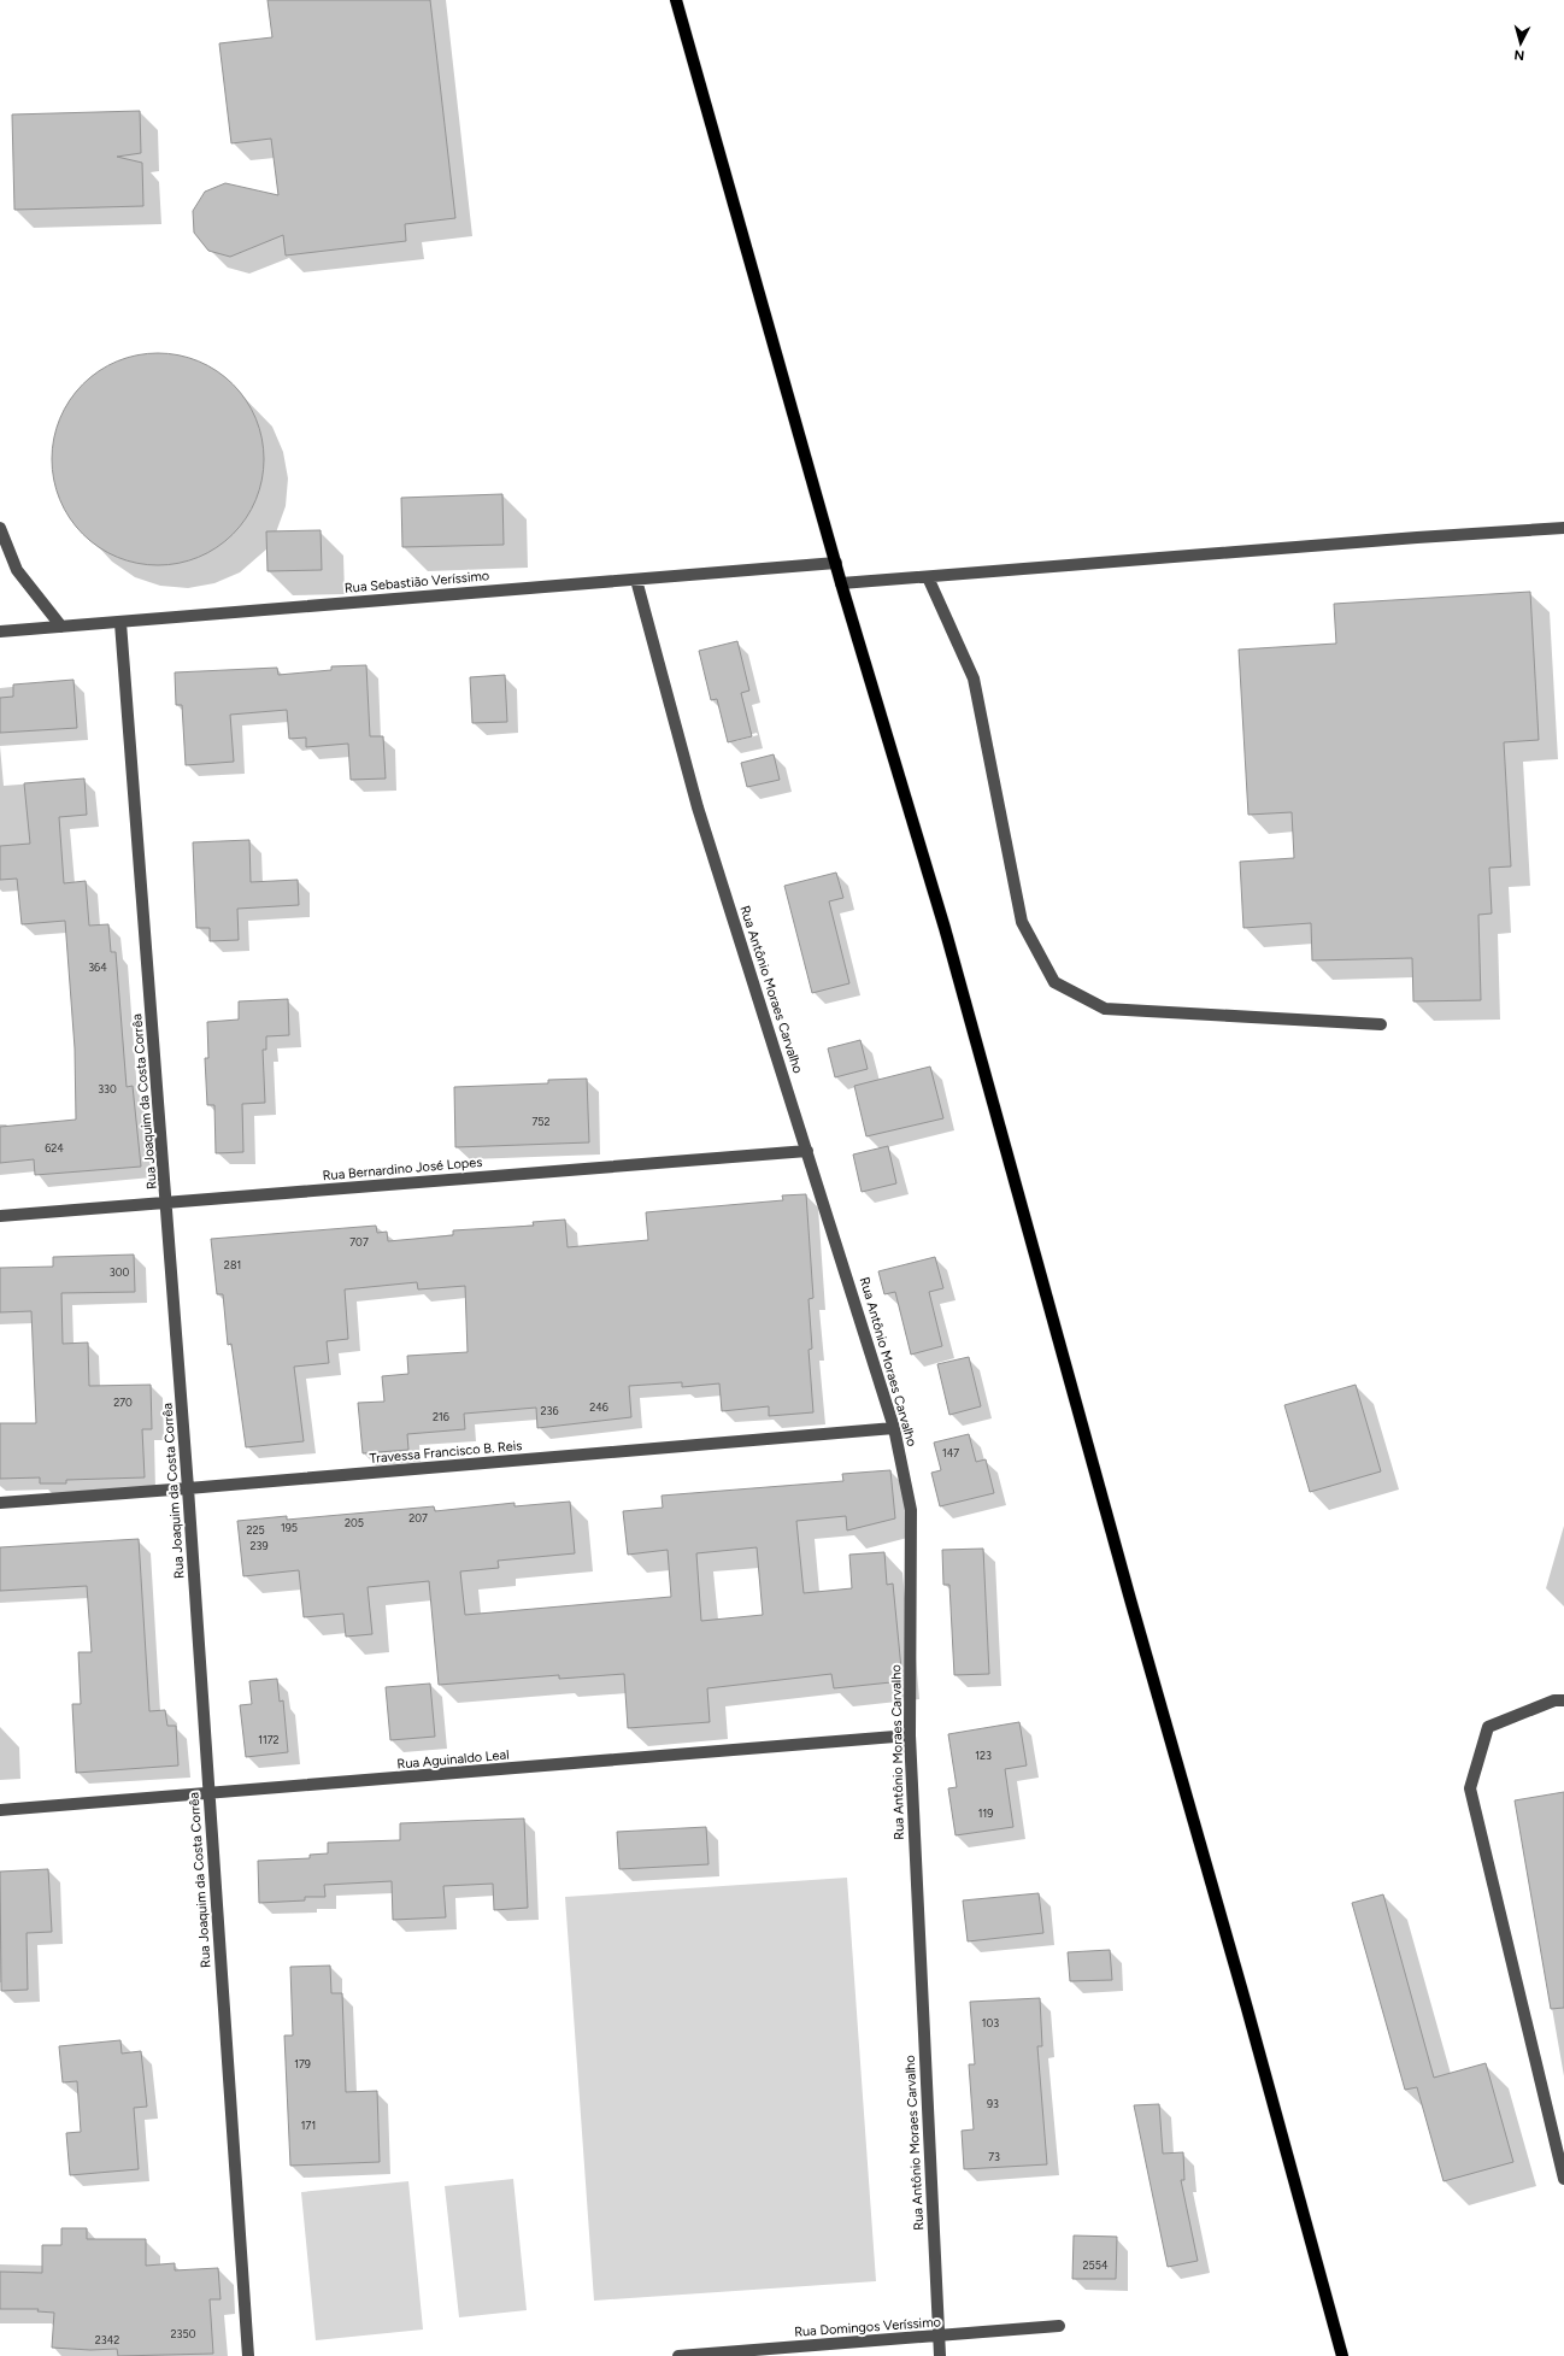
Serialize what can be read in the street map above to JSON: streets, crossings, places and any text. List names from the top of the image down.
{
  "streets": {
    "street": [
      "Rua Sebastião Veríssimo",
      "Rua Antônio Moraes Carvalho",
      "Rua Joaquim da Costa Corrêa",
      "Rua Bernardino José Lopes",
      "Travessa Francisco B. Reis",
      "Rua Aguinaldo Leal",
      "Rua Domingos Veríssimo"
    ]
  },
  "crossings": [
    ["Rua Sebastião Veríssimo", "Rua Antônio Moraes Carvalho"],
    ["Rua Sebastião Veríssimo", "Rua Joaquim da Costa Corrêa"],
    ["Rua Antônio Moraes Carvalho", "Rua Bernardino José Lopes"],
    ["Rua Antônio Moraes Carvalho", "Travessa Francisco B. Reis"],
    ["Rua Antônio Moraes Carvalho", "Rua Aguinaldo Leal"],
    ["Rua Antônio Moraes Carvalho", "Rua Domingos Veríssimo"],
    ["Rua Joaquim da Costa Corrêa", "Rua Bernardino José Lopes"],
    ["Rua Joaquim da Costa Corrêa", "Travessa Francisco B. Reis"],
    ["Rua Joaquim da Costa Corrêa", "Rua Aguinaldo Leal"]
  ],
  "house_numbers": [
    "364",
    "330",
    "752",
    "624",
    "707",
    "281",
    "300",
    "270",
    "246",
    "236",
    "216",
    "147",
    "207",
    "205",
    "195",
    "225",
    "239",
    "1172",
    "123",
    "119",
    "103",
    "179",
    "93",
    "171",
    "73",
    "2554",
    "2350",
    "2342"
  ],
  "north": "bottom"
}
